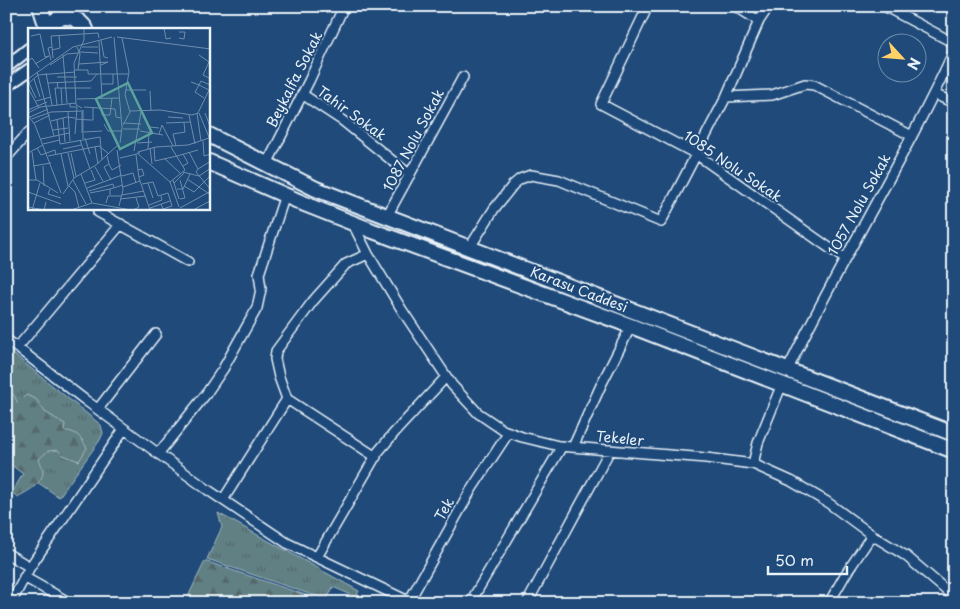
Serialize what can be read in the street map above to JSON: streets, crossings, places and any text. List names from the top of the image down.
{
  "streets": {
    "main road": ["Karasu Caddesi"],
    "street": [
      "Beykalfa Sokak",
      "Tahir Sokak",
      "1087 Nolu Sokak",
      "1085 Nolu Sokak",
      "1057 Nolu Sokak",
      "Tekeler",
      "Tek"
    ]
  },
  "crossings": [
    ["Beykalfa Sokak", "Tahir Sokak"],
    ["Beykalfa Sokak", "Karasu Caddesi"],
    ["Tahir Sokak", "1087 Nolu Sokak"],
    ["1087 Nolu Sokak", "Karasu Caddesi"],
    ["1085 Nolu Sokak", "1057 Nolu Sokak"],
    ["1057 Nolu Sokak", "Karasu Caddesi"],
    ["Karasu Caddesi", "Tekeler"],
    ["Tekeler", "Tek"]
  ],
  "scale_bar": "50 m",
  "north": "bottom right"
}
